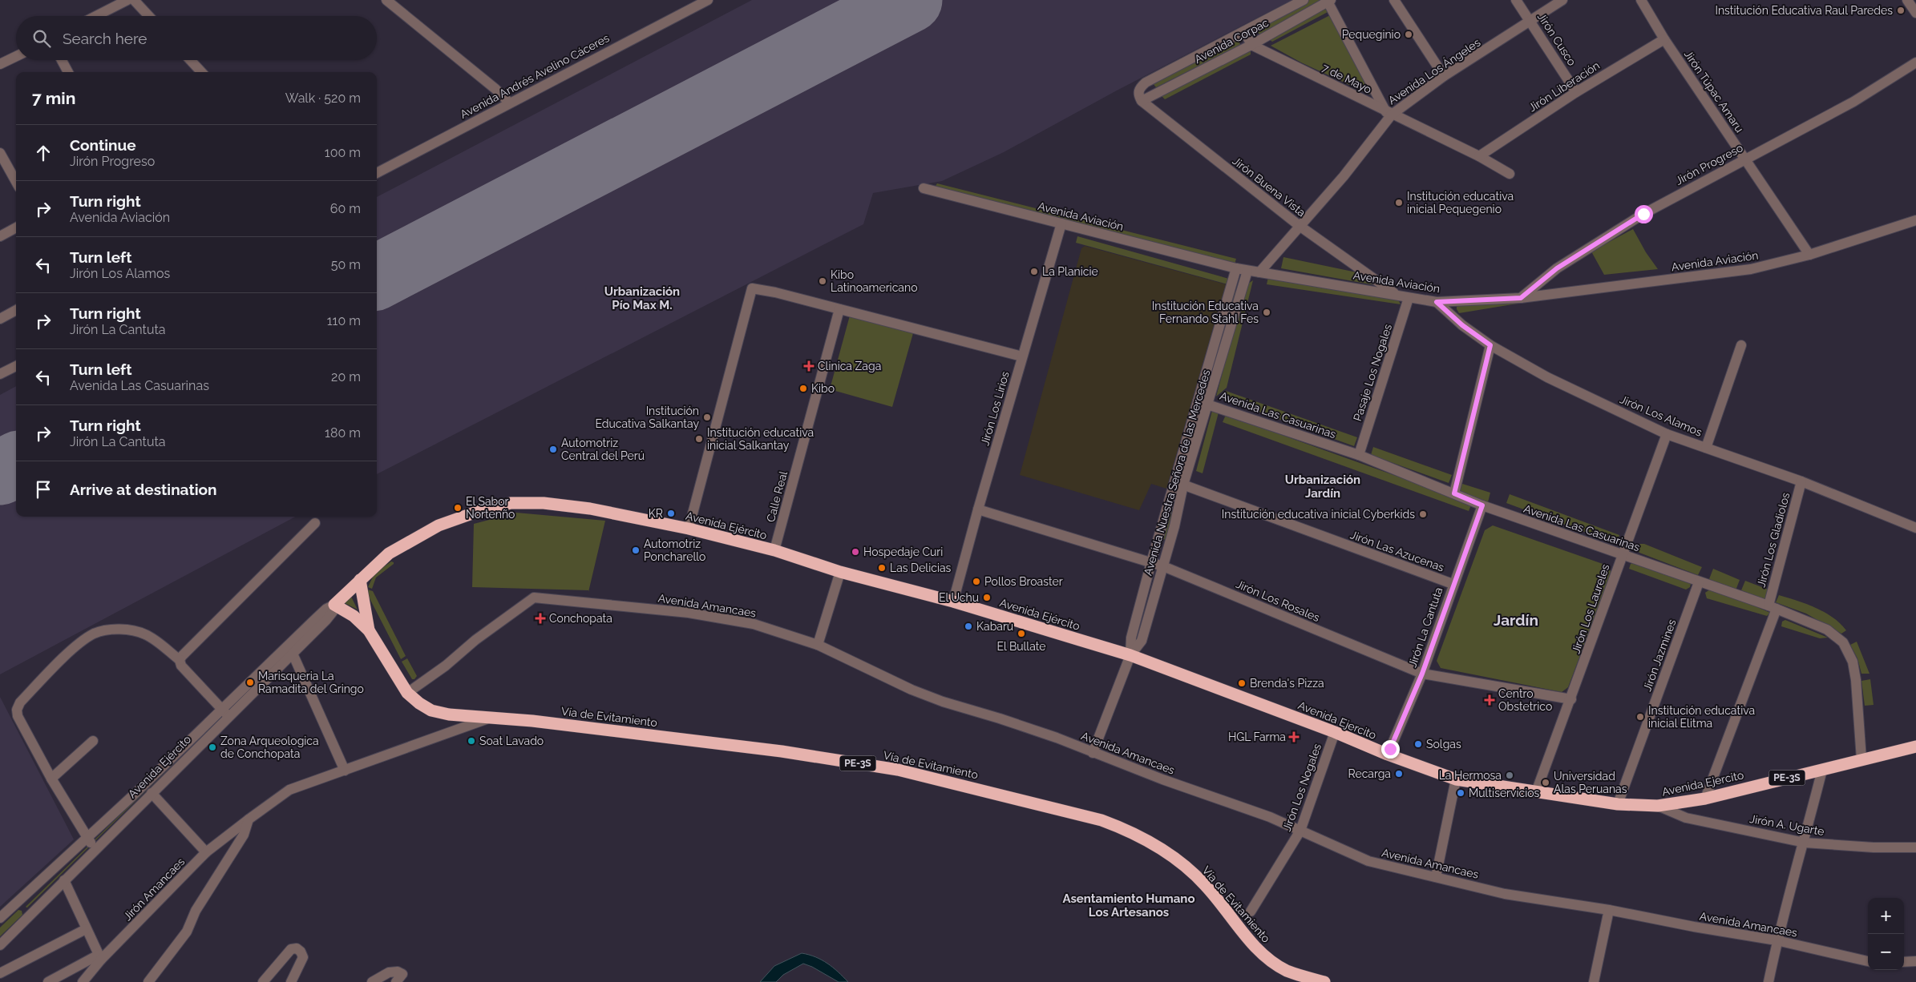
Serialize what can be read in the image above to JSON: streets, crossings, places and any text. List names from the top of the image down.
{
  "streets": {
    "highway": [
      "Avenida Ejército",
      "Vía de Evitamiento",
      "Avenida Ejercito",
      "PE-3S"
    ],
    "street": [
      "Jirón Cusco",
      "Avenida Corpac",
      "Avenida Los Ángeles",
      "Avenida Andrés Avelino Cáceres",
      "7 de Mayo",
      "Jirón Liberación",
      "Jirón Túpac Amaru",
      "Jirón Progreso",
      "Jirón Buena Vista",
      "Avenida Aviación",
      "Pasaje Los Nogales",
      "Jirón Los Lirios",
      "Avenida Las Casuarinas",
      "Jirón Los Alamos",
      "Avenida Nuestra Señora de las Mercedes",
      "Calle Real",
      "Jirón Los Gladiolos",
      "Jirón Las Azucenas",
      "Jirón Los Rosales",
      "Avenida Amancaes",
      "Jirón Los Laureles",
      "Jirón La Cantuta",
      "Jirón Jazmines",
      "Jirón Los Nogales",
      "Jirón A. Ugarte",
      "Jirón Amancaes"
    ]
  },
  "crossings": [
    ["Jirón Cusco", "Avenida Los Ángeles"],
    ["Jirón Cusco", "Jirón Liberación"],
    ["Avenida Corpac", "7 de Mayo"],
    ["Avenida Corpac", "Jirón Buena Vista"],
    ["Avenida Los Ángeles", "7 de Mayo"],
    ["Avenida Los Ángeles", "Jirón Buena Vista"],
    ["Avenida Los Ángeles", "Avenida Aviación"],
    ["7 de Mayo", "Jirón Liberación"],
    ["Jirón Liberación", "Jirón Túpac Amaru"],
    ["Jirón Túpac Amaru", "Jirón Progreso"],
    ["Jirón Túpac Amaru", "Avenida Aviación"],
    ["Jirón Progreso", "Avenida Aviación"],
    ["Jirón Buena Vista", "Avenida Aviación"],
    ["Avenida Aviación", "Pasaje Los Nogales"],
    ["Avenida Aviación", "Jirón Los Lirios"],
    ["Avenida Aviación", "Jirón Los Alamos"],
    ["Avenida Aviación", "Avenida Nuestra Señora de las Mercedes"],
    ["Pasaje Los Nogales", "Avenida Las Casuarinas"],
    ["Jirón Los Lirios", "Avenida Ejército"],
    ["Jirón Los Lirios", "Jirón Los Rosales"],
    ["Avenida Las Casuarinas", "Avenida Nuestra Señora de las Mercedes"],
    ["Avenida Las Casuarinas", "Jirón Los Gladiolos"],
    ["Avenida Las Casuarinas", "Jirón Los Laureles"],
    ["Avenida Las Casuarinas", "Jirón La Cantuta"],
    ["Avenida Las Casuarinas", "Jirón Jazmines"],
    ["Avenida Las Casuarinas", "Avenida Ejercito"],
    ["Jirón Los Alamos", "Jirón Los Gladiolos"],
    ["Jirón Los Alamos", "Jirón Los Laureles"],
    ["Avenida Nuestra Señora de las Mercedes", "Avenida Ejército"],
    ["Avenida Nuestra Señora de las Mercedes", "Jirón Las Azucenas"],
    ["Avenida Nuestra Señora de las Mercedes", "Jirón Los Rosales"],
    ["Avenida Nuestra Señora de las Mercedes", "Avenida Amancaes"],
    ["Avenida Nuestra Señora de las Mercedes", "Avenida Ejercito"],
    ["Calle Real", "Avenida Ejército"],
    ["Avenida Ejército", "Vía de Evitamiento"],
    ["Avenida Ejército", "Avenida Ejercito"],
    ["Jirón Los Gladiolos", "Avenida Ejercito"],
    ["Jirón Las Azucenas", "Jirón La Cantuta"],
    ["Jirón Los Rosales", "Jirón Los Laureles"],
    ["Jirón Los Rosales", "Jirón La Cantuta"],
    ["Avenida Amancaes", "Vía de Evitamiento"],
    ["Avenida Amancaes", "Jirón Los Nogales"],
    ["Jirón Los Laureles", "Avenida Ejercito"],
    ["Jirón La Cantuta", "Avenida Ejercito"],
    ["Jirón Jazmines", "Avenida Ejercito"],
    ["Vía de Evitamiento", "Jirón Amancaes"],
    ["Avenida Ejercito", "Jirón Los Nogales"],
    ["Avenida Ejercito", "Jirón A. Ugarte"]
  ],
  "districts": [
    "Urbanización Pío Max M.",
    "Urbanización Jardín",
    "Jardín",
    "Asentamiento Humano Los Artesanos"
  ],
  "places": {
    "other": [
      "Institución Educativa Raul Paredes",
      "Pequeginio",
      "Institución educativa inicial Pequegenio",
      "La Planicie",
      "Kibo Latinoamericano",
      "Institución Educativa Fernando Stahl Fes",
      "Kibo",
      "Institución Educativa Salkantay",
      "Institución educativa inicial Salkantay",
      "Automotriz Central del Perú",
      "El Sabor Nortenño",
      "KR",
      "Institución educativa inicial Cyberkids",
      "Automotriz Poncharello",
      "Hospedaje Curi",
      "Las Delicias",
      "Pollos Broaster",
      "El Uchu",
      "Kabaru",
      "El Bullate",
      "Marisqueria La Ramadita del Gringo",
      "Brenda's Pizza",
      "Institución educativa inicial Elitma",
      "Soat Lavado",
      "Solgas",
      "Zona Arqueologica de Conchopata",
      "Recarga",
      "La Hermosa",
      "Universidad Alas Peruanas",
      "Multiservicios"
    ],
    "health": [
      "Clinica Zaga",
      "Conchopata",
      "Centro Obstetrico",
      "HGL Farma"
    ]
  },
  "page": {
    "search": "Search here",
    "heading": ["7 min", "Walk · 520 m"],
    "list": [
      ["Continue", "Jirón Progreso", "100 m"],
      ["Turn right", "Avenida Aviación", "60 m"],
      ["Turn left", "Jirón Los Alamos", "50 m"],
      ["Turn right", "Jirón La Cantuta", "110 m"],
      ["Turn left", "Avenida Las Casuarinas", "20 m"],
      ["Turn right", "Jirón La Cantuta", "180 m"],
      "Arrive at destination"
    ],
    "map_buttons": ["+", "−"]
  }
}
